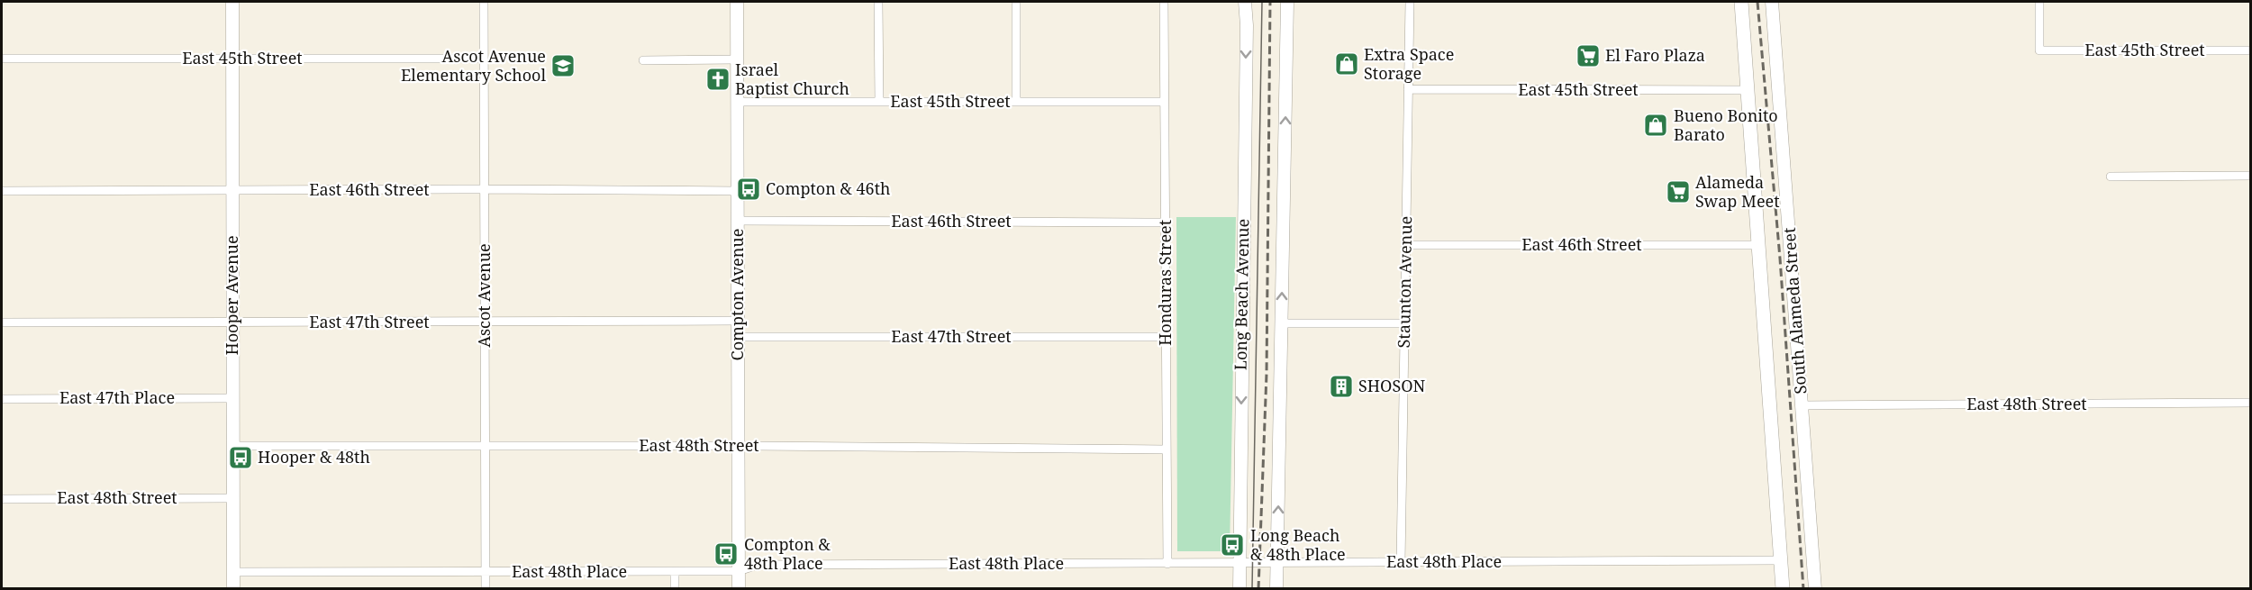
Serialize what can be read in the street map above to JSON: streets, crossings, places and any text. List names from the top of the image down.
{
  "streets": {
    "main road": ["South Alameda Street"],
    "street": [
      "East 45th Street",
      "East 46th Street",
      "Staunton Avenue",
      "Honduras Street",
      "Compton Avenue",
      "Long Beach Avenue",
      "Hooper Avenue",
      "Ascot Avenue",
      "East 47th Street",
      "East 47th Place",
      "East 48th Street",
      "East 48th Place"
    ]
  },
  "crossings": [
    ["East 45th Street", "Staunton Avenue"],
    ["East 45th Street", "Honduras Street"],
    ["East 45th Street", "Compton Avenue"],
    ["East 45th Street", "Hooper Avenue"],
    ["East 45th Street", "Ascot Avenue"],
    ["East 45th Street", "South Alameda Street"],
    ["East 46th Street", "Staunton Avenue"],
    ["East 46th Street", "Honduras Street"],
    ["East 46th Street", "Compton Avenue"],
    ["East 46th Street", "Hooper Avenue"],
    ["East 46th Street", "Ascot Avenue"],
    ["East 46th Street", "South Alameda Street"],
    ["Staunton Avenue", "East 48th Place"],
    ["Honduras Street", "East 47th Street"],
    ["Honduras Street", "East 48th Street"],
    ["Honduras Street", "East 48th Place"],
    ["Compton Avenue", "East 47th Street"],
    ["Compton Avenue", "East 48th Street"],
    ["Compton Avenue", "East 48th Place"],
    ["Long Beach Avenue", "East 48th Place"],
    ["Hooper Avenue", "East 47th Street"],
    ["Hooper Avenue", "East 47th Place"],
    ["Hooper Avenue", "East 48th Street"],
    ["Hooper Avenue", "East 48th Place"],
    ["Ascot Avenue", "East 47th Street"],
    ["Ascot Avenue", "East 48th Street"],
    ["Ascot Avenue", "East 48th Place"],
    ["South Alameda Street", "East 48th Street"],
    ["South Alameda Street", "East 48th Place"]
  ],
  "places": {
    "supermarket": ["El Faro Plaza", "Alameda Swap Meet"],
    "shop": ["Extra Space Storage", "Bueno Bonito Barato"],
    "school or university": ["Ascot Avenue Elementary School"],
    "church": ["Israel Baptist Church"],
    "bus stop": [
      "Compton & 46th",
      "Hooper & 48th",
      "Long Beach & 48th Place",
      "Compton & 48th Place"
    ],
    "building": ["SHOSON"]
  }
}
